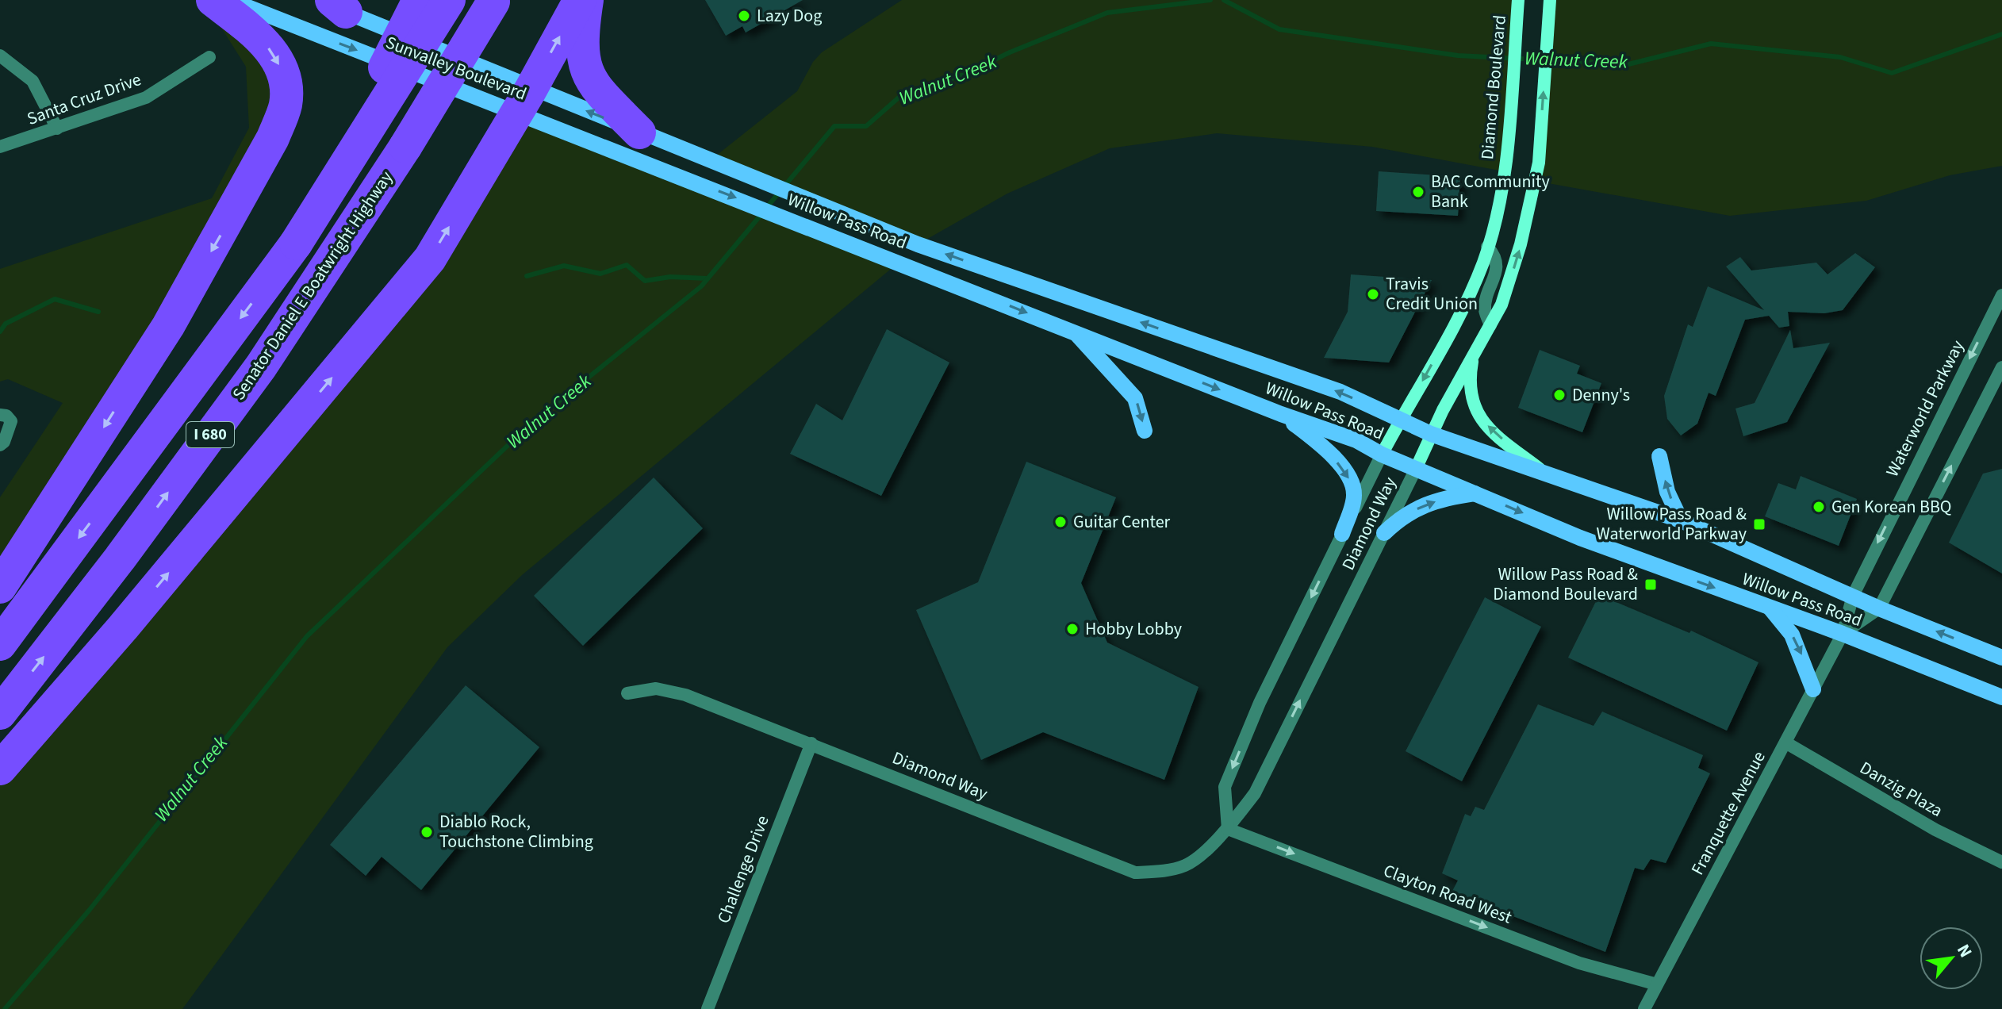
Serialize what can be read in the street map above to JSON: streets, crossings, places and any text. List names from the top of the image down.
{
  "streets": {
    "highway": ["Senator Daniel E Boatwright Highway", "I 680"],
    "main road": ["Sunvalley Boulevard", "Diamond Boulevard", "Willow Pass Road"],
    "street": [
      "Santa Cruz Drive",
      "Waterworld Parkway",
      "Diamond Way",
      "Danzig Plaza",
      "Franquette Avenue",
      "Challenge Drive",
      "Clayton Road West"
    ]
  },
  "crossings": [
    ["Sunvalley Boulevard", "Willow Pass Road"],
    ["Diamond Boulevard", "Willow Pass Road"],
    ["Diamond Boulevard", "Diamond Way"],
    ["Willow Pass Road", "Waterworld Parkway"],
    ["Willow Pass Road", "Diamond Way"],
    ["Willow Pass Road", "Franquette Avenue"],
    ["Waterworld Parkway", "Franquette Avenue"],
    ["Diamond Way", "Challenge Drive"],
    ["Diamond Way", "Clayton Road West"],
    ["Danzig Plaza", "Franquette Avenue"],
    ["Franquette Avenue", "Clayton Road West"]
  ],
  "one_way": ["Clayton Road West"],
  "water": ["Walnut Creek"],
  "places": {
    "other": [
      "Lazy Dog",
      "BAC Community Bank",
      "Travis Credit Union",
      "Denny's",
      "Gen Korean BBQ",
      "Guitar Center",
      "Hobby Lobby",
      "Diablo Rock, Touchstone Climbing"
    ],
    "transit": ["Willow Pass Road & Waterworld Parkway", "Willow Pass Road & Diamond Boulevard"]
  },
  "north": "top right"
}
